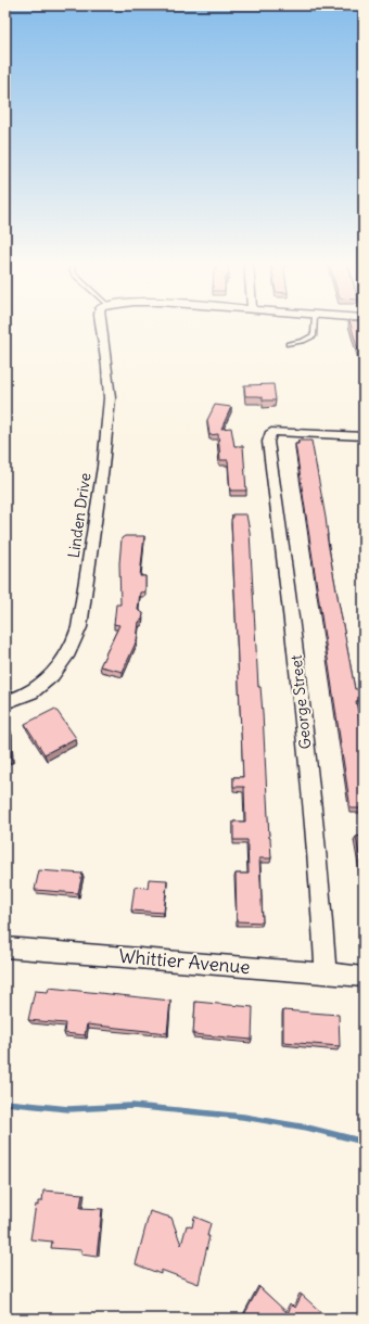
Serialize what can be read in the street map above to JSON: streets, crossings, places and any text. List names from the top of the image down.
{
  "streets": {
    "street": ["Linden Drive", "George Street", "Whittier Avenue"]
  },
  "crossings": [
    ["George Street", "Whittier Avenue"]
  ]
}
